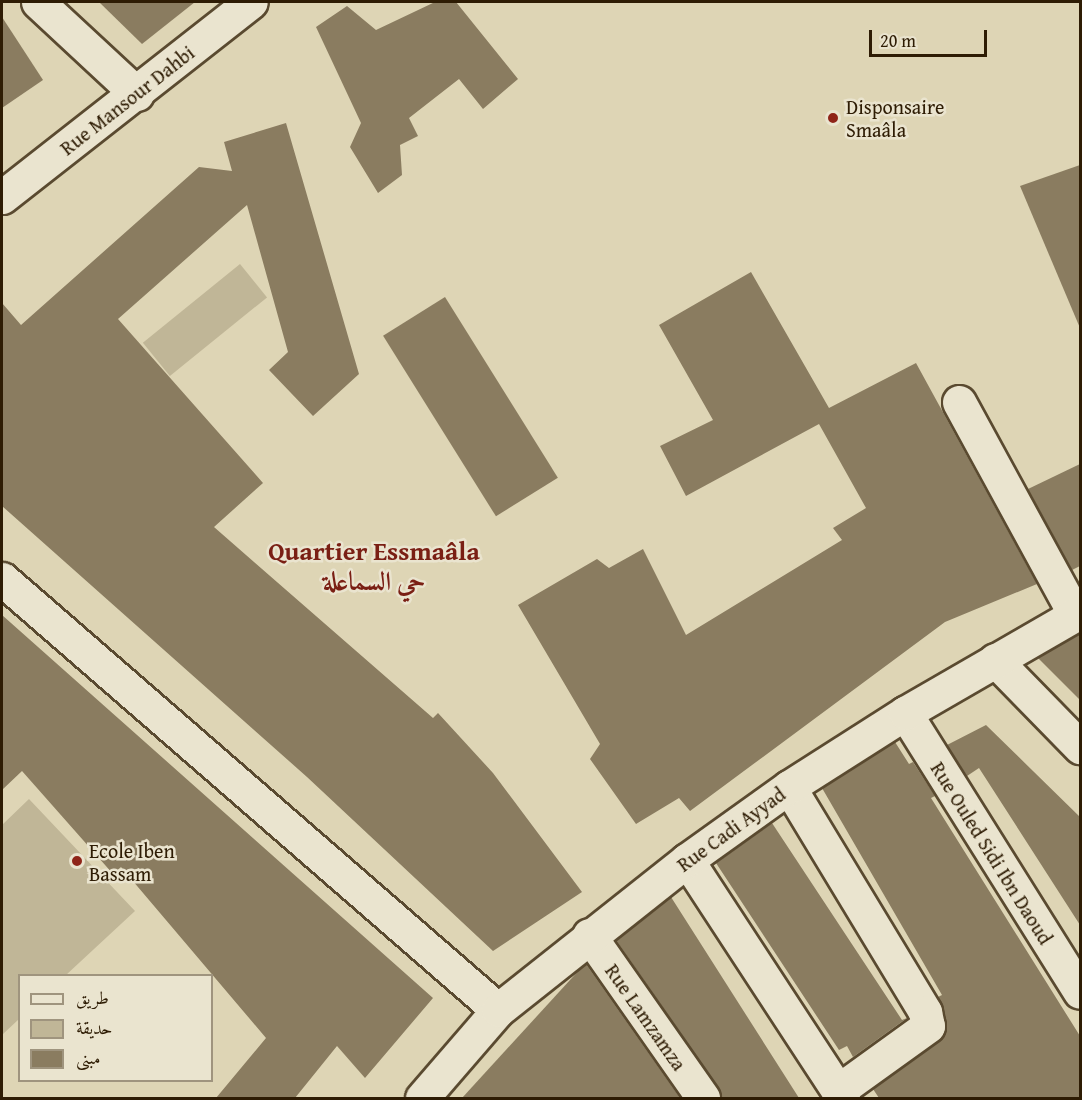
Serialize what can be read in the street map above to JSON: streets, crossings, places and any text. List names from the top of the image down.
{
  "streets": {
    "street": [
      "Rue Mansour Dahbi",
      "Rue Cadi Ayyad",
      "Rue Ouled Sidi Ibn Daoud",
      "Rue Lamzamza"
    ]
  },
  "crossings": [
    ["Rue Cadi Ayyad", "Rue Ouled Sidi Ibn Daoud"],
    ["Rue Cadi Ayyad", "Rue Lamzamza"]
  ],
  "districts": ["Quartier Essmaâla حي السماعلة"],
  "places": ["Disponsaire Smaâla", "Ecole Iben Bassam"],
  "legend": ["طريق", "حديقة", "مبنى"],
  "scale_bar": "20 m"
}
